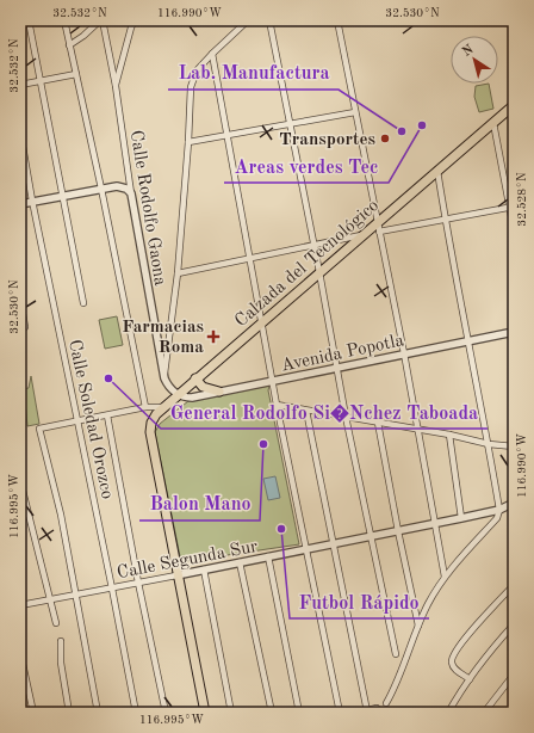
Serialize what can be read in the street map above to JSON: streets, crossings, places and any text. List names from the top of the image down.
{
  "streets": {
    "main road": ["Calzada del Tecnológico"],
    "street": [
      "Calle Rodolfo Gaona",
      "Avenida Popotla",
      "Calle Soledad Orozco",
      "Calle Segunda Sur"
    ]
  },
  "crossings": [
    ["Calle Rodolfo Gaona", "Calzada del Tecnológico"],
    ["Calle Rodolfo Gaona", "Avenida Popotla"],
    ["Calzada del Tecnológico", "Avenida Popotla"],
    ["Calzada del Tecnológico", "Calle Segunda Sur"],
    ["Calle Soledad Orozco", "Calle Segunda Sur"]
  ],
  "places": {
    "other": [
      "Areas verdes Tec",
      "Lab. Manufactura",
      "Transportes",
      "General Rodolfo Si�Nchez Taboada",
      "Balon Mano",
      "Futbol Rápido"
    ],
    "health": ["Farmacias Roma"]
  },
  "north": "top left",
  "coordinates": [
    "32.532°N",
    "116.990°W",
    "32.530°N",
    "32.528°N",
    "116.995°W"
  ]
}
